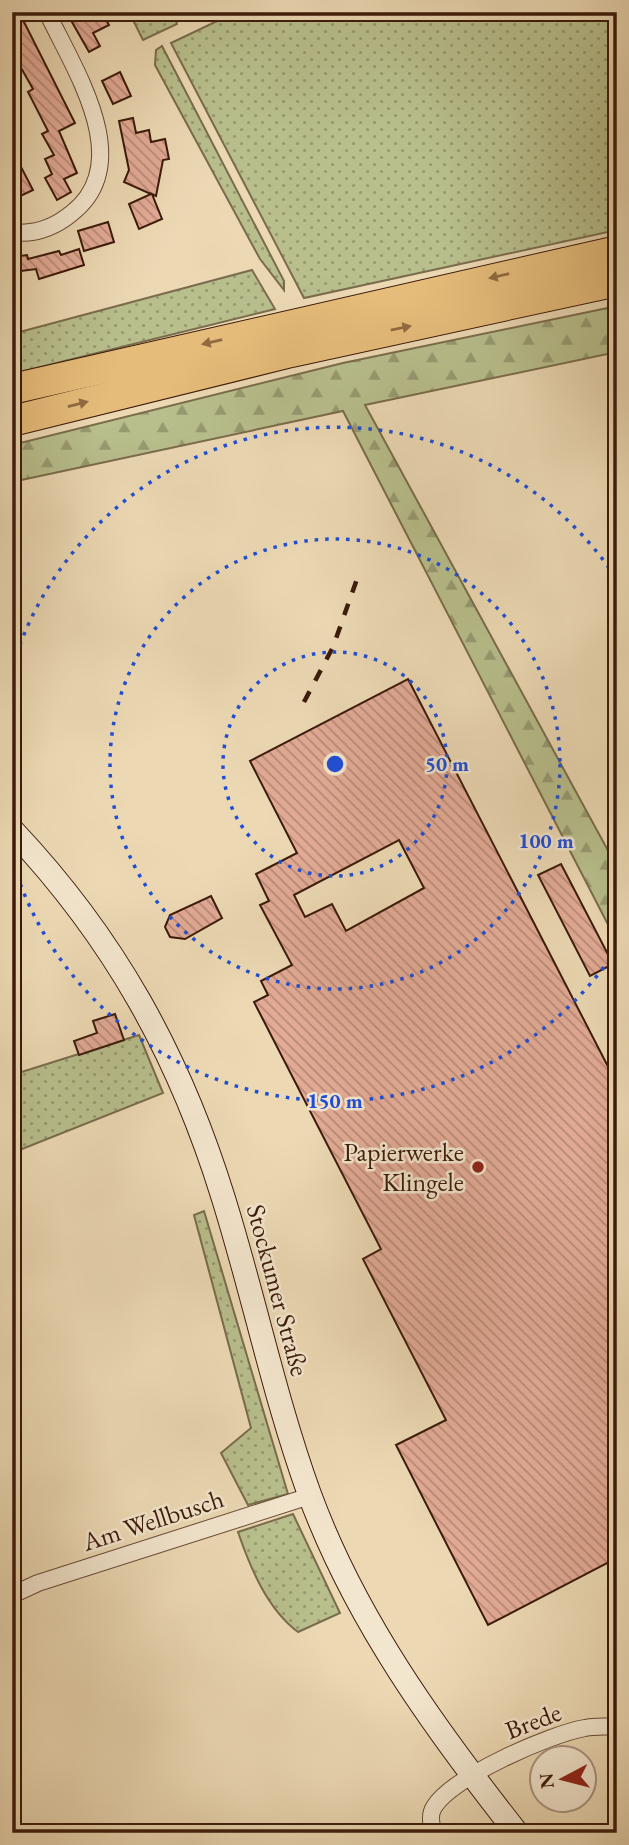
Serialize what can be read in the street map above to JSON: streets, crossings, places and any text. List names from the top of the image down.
{
  "streets": {
    "main road": ["Stockumer Straße"],
    "street": ["Am Wellbusch", "Brede"]
  },
  "crossings": [
    ["Stockumer Straße", "Am Wellbusch"],
    ["Stockumer Straße", "Brede"]
  ],
  "places": ["Papierwerke Klingele"],
  "north": "left",
  "rings": ["50 m", "100 m", "150 m"]
}
